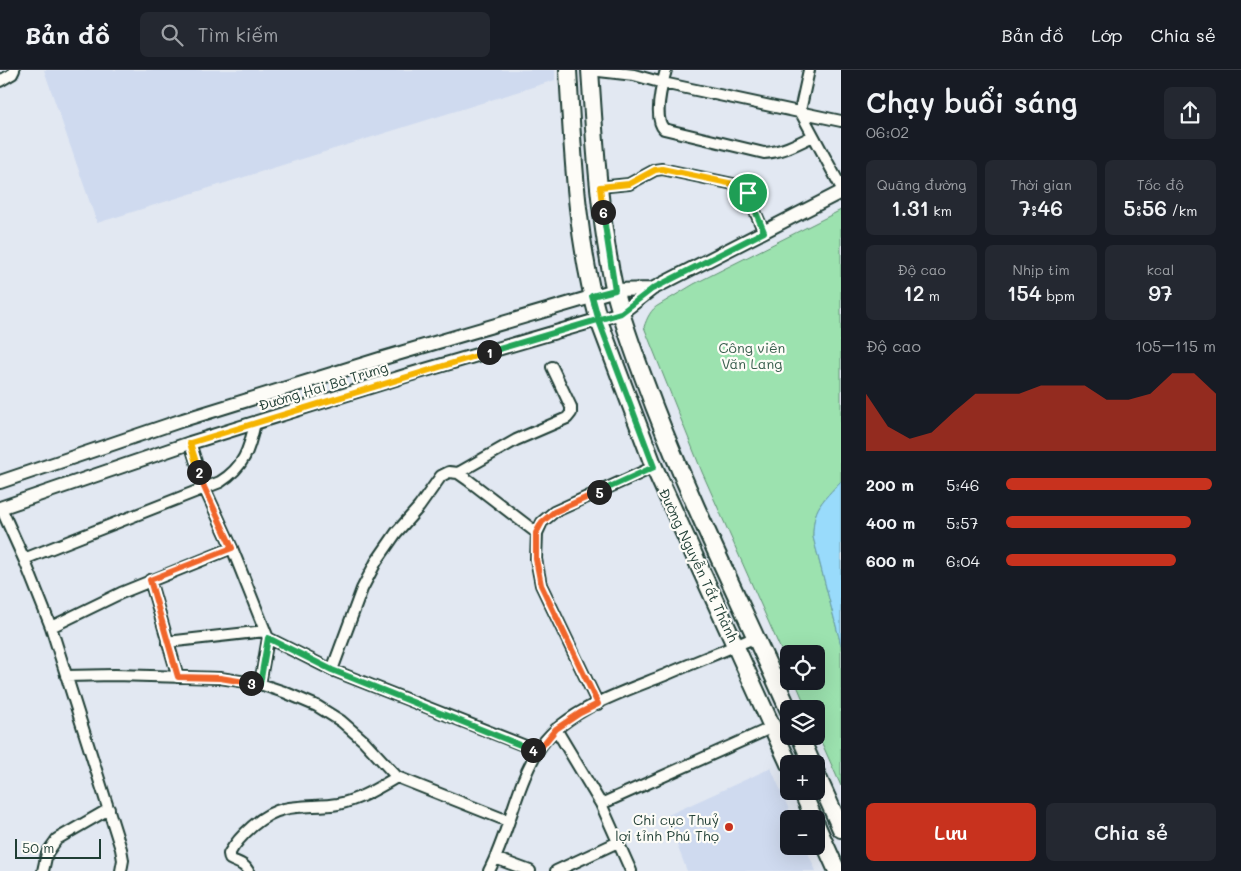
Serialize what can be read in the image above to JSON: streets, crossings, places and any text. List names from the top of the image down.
{
  "streets": {
    "main road": ["Đường Nguyễn Tất Thành"],
    "street": ["Đường Hai Bà Trưng"]
  },
  "crossings": [
    ["Đường Hai Bà Trưng", "Đường Nguyễn Tất Thành"]
  ],
  "parks": ["Công viên Văn Lang"],
  "places": ["Chi cục Thuỷ lợi tỉnh Phú Thọ"],
  "scale_bar": "50 m",
  "page": {
    "header": "Bản đồ",
    "search": "Tìm kiếm",
    "nav": ["Bản đồ", "Lớp", "Chia sẻ"],
    "heading": ["Chạy buổi sáng", "06:02"],
    "stats": [
      ["Quãng đường", "1.31 km"],
      ["Thời gian", "7:46"],
      ["Tốc độ", "5:56 /km"],
      ["Độ cao", "12 m"],
      ["Nhịp tim", "154 bpm"],
      ["kcal", "97"]
    ],
    "pins": [
      "6",
      "1",
      "2",
      "5",
      "3",
      "4"
    ],
    "chart": ["Độ cao", "105–115 m"],
    "list": [
      {
        "name": "200 m",
        "note": "5:46"
      },
      {
        "name": "400 m",
        "note": "5:57"
      },
      {
        "name": "600 m",
        "note": "6:04"
      }
    ],
    "map_buttons": ["+", "−"],
    "buttons": ["Lưu", "Chia sẻ"],
    "scale": "50 m"
  }
}
